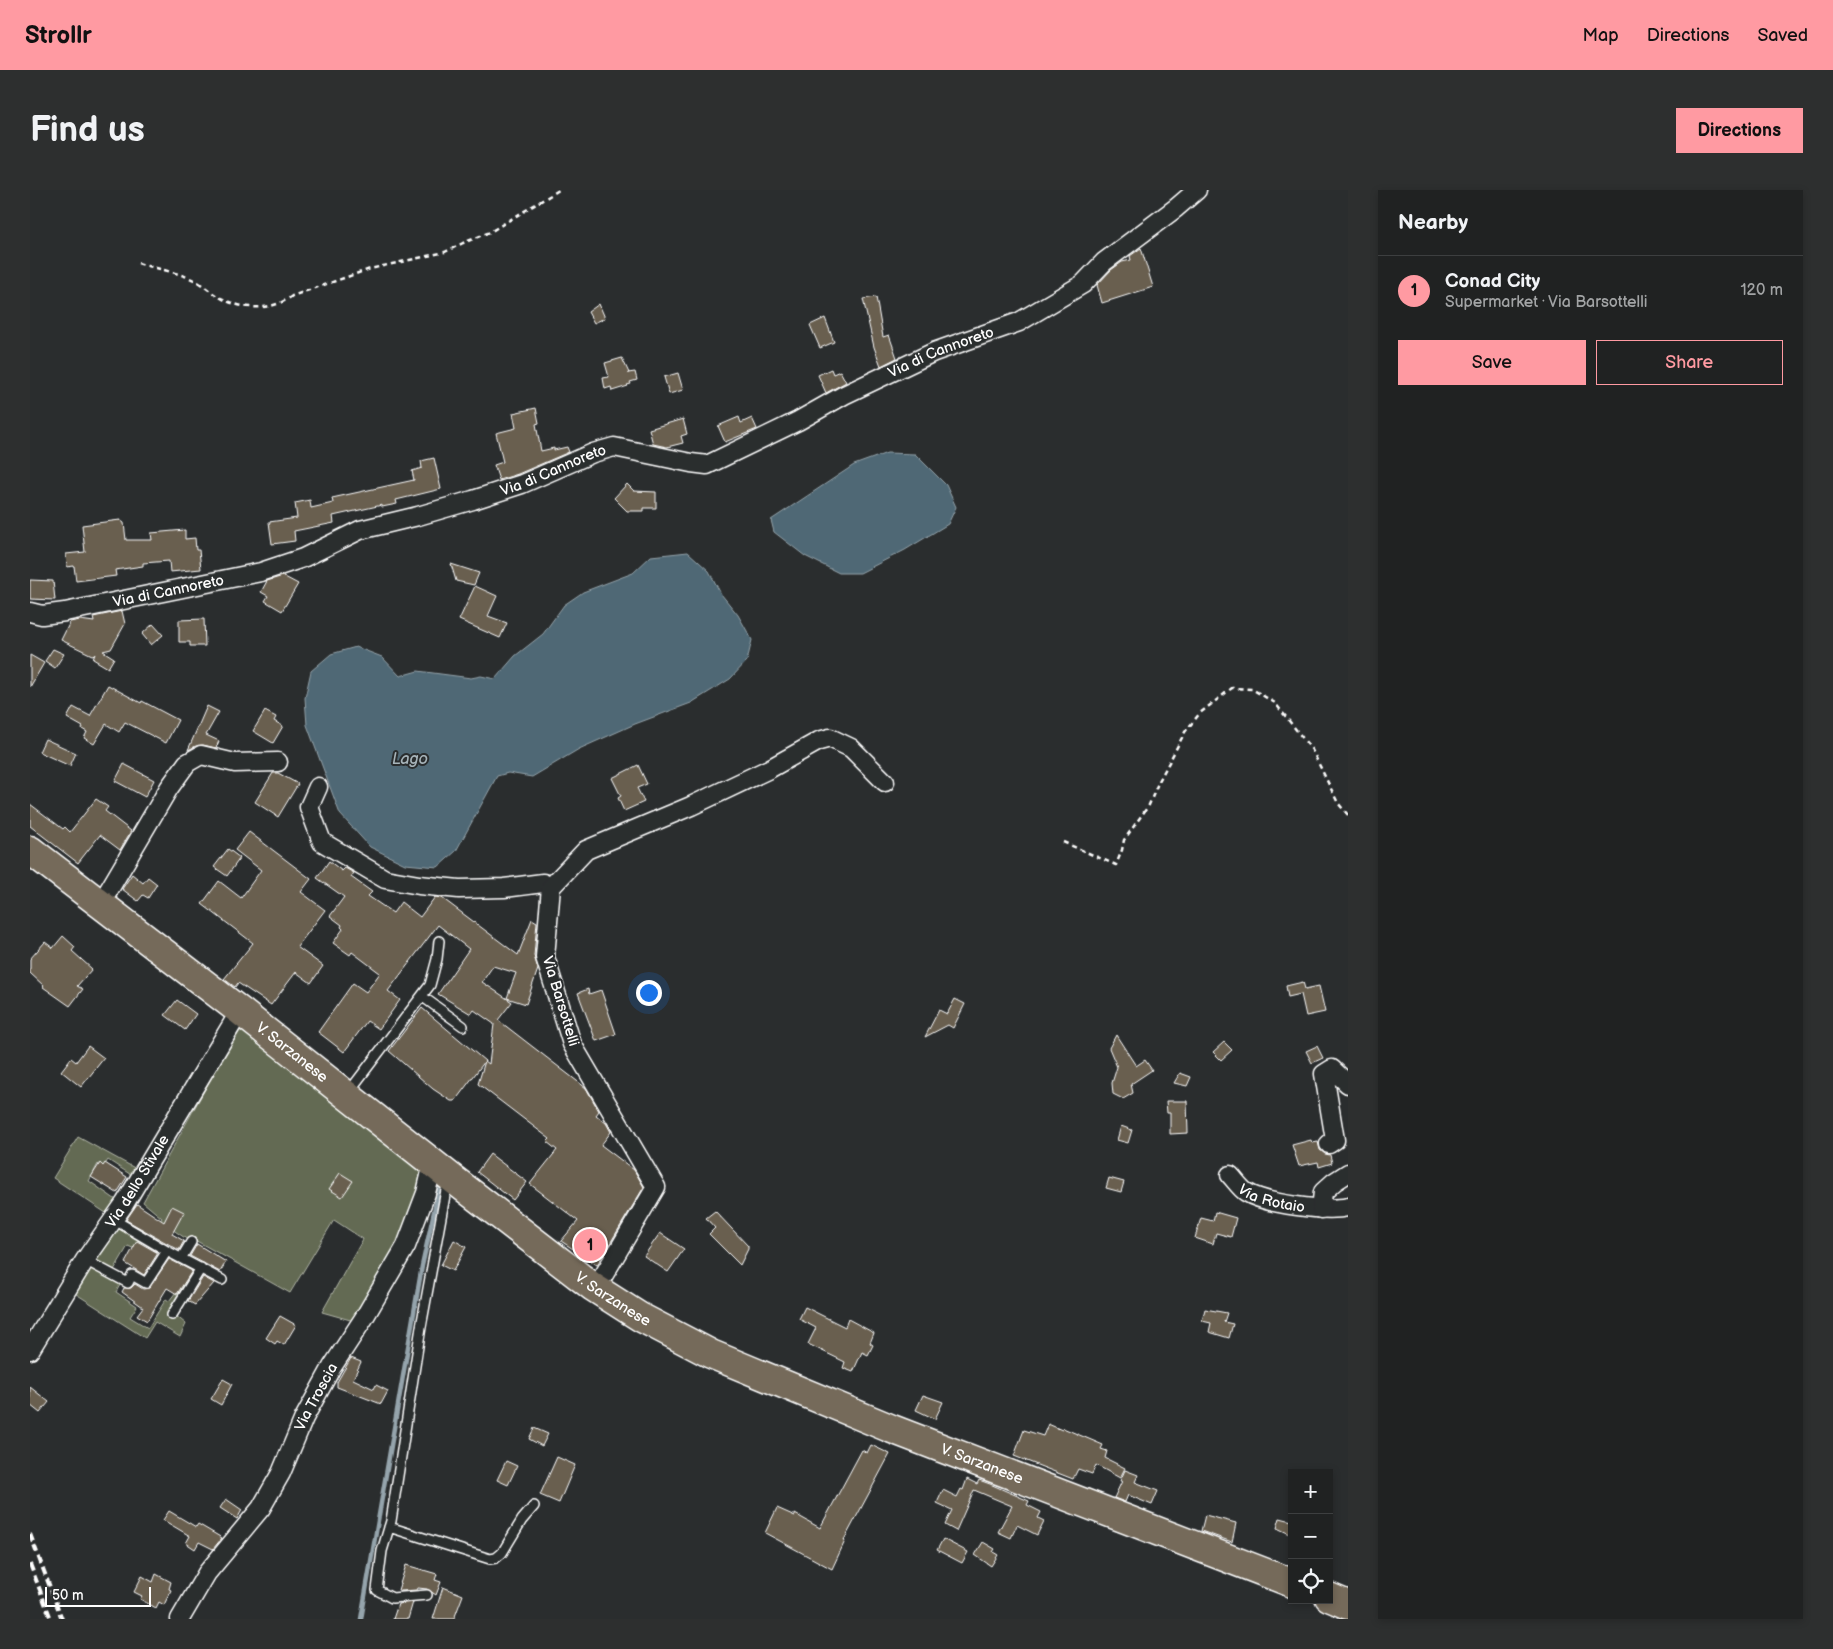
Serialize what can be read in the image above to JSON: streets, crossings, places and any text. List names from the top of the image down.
{
  "streets": {
    "main road": ["V. Sarzanese"],
    "street": [
      "Via di Cannoreto",
      "Via Barsottelli",
      "Via dello Stivale",
      "Via Rotaio",
      "Via Troscia"
    ]
  },
  "crossings": [
    ["Via Barsottelli", "V. Sarzanese"],
    ["V. Sarzanese", "Via dello Stivale"],
    ["V. Sarzanese", "Via Troscia"]
  ],
  "water": ["Lago"],
  "scale_bar": "50 m",
  "page": {
    "header": "Strollr",
    "nav": ["Map", "Directions", "Saved"],
    "buttons": [
      "Directions",
      ["Save", "Share"]
    ],
    "title": "Find us",
    "heading": "Nearby",
    "list": [
      {
        "mark": "1",
        "name": "Conad City",
        "note": "Supermarket · Via Barsottelli",
        "value": "120 m"
      }
    ],
    "pins": "1",
    "map_buttons": ["+", "−"],
    "scale": "50 m"
  }
}
